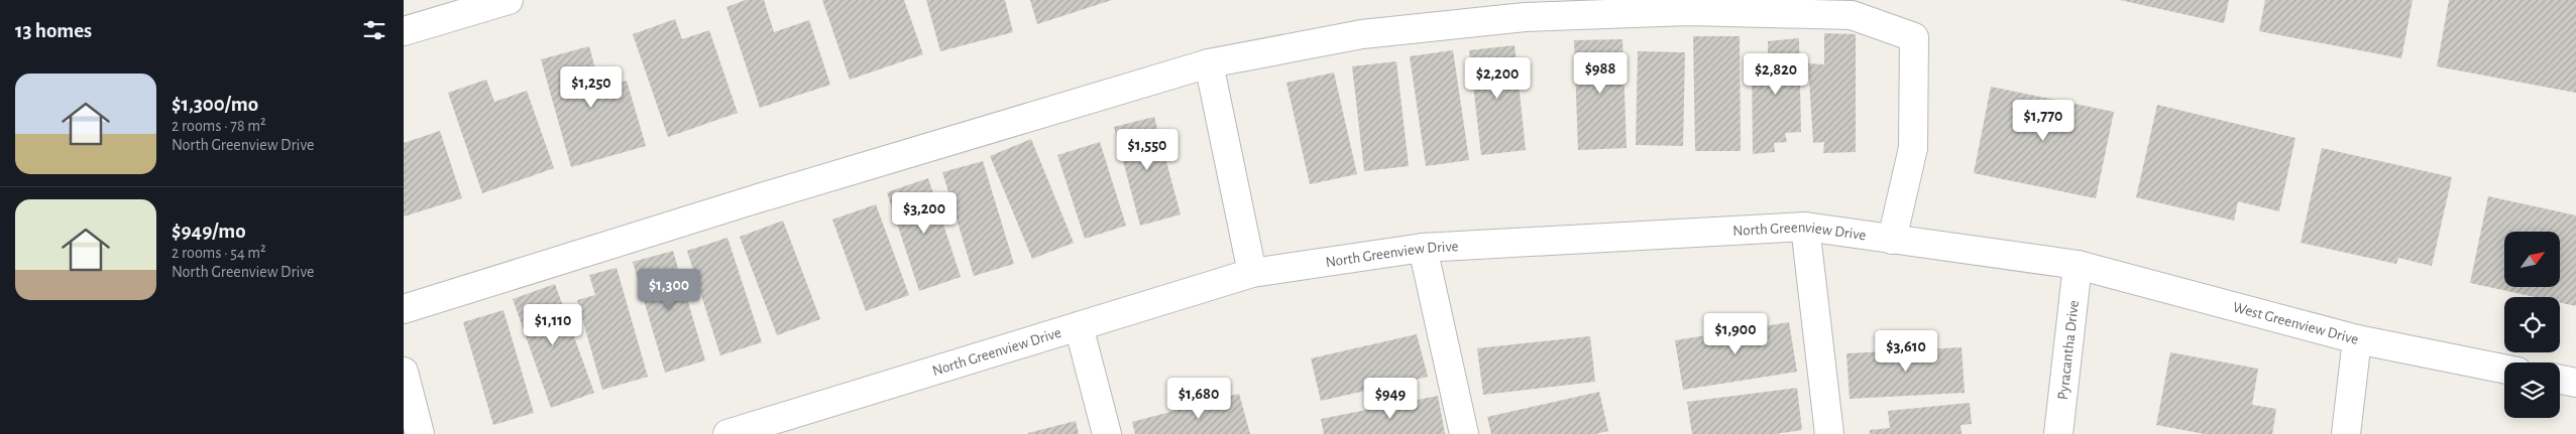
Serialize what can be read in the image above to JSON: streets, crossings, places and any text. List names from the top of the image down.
{
  "streets": {
    "street": ["North Greenview Drive", "West Greenview Drive", "Pyracantha Drive"]
  },
  "crossings": [
    ["North Greenview Drive", "West Greenview Drive"],
    ["North Greenview Drive", "Pyracantha Drive"],
    ["West Greenview Drive", "Pyracantha Drive"]
  ],
  "north": "top right",
  "page": {
    "heading": "13 homes",
    "price": [
      "$988",
      "$2,820",
      "$2,200",
      "$1,250",
      "$1,770",
      "$1,550",
      "$3,200",
      "$1,300",
      "$1,110",
      "$1,900",
      "$3,610",
      "$1,680",
      "$949"
    ],
    "list": [
      {
        "name": "$1,300/mo",
        "note": "2 rooms · 78 m² · North Greenview Drive"
      },
      {
        "name": "$949/mo",
        "note": "2 rooms · 54 m² · North Greenview Drive"
      }
    ]
  }
}
